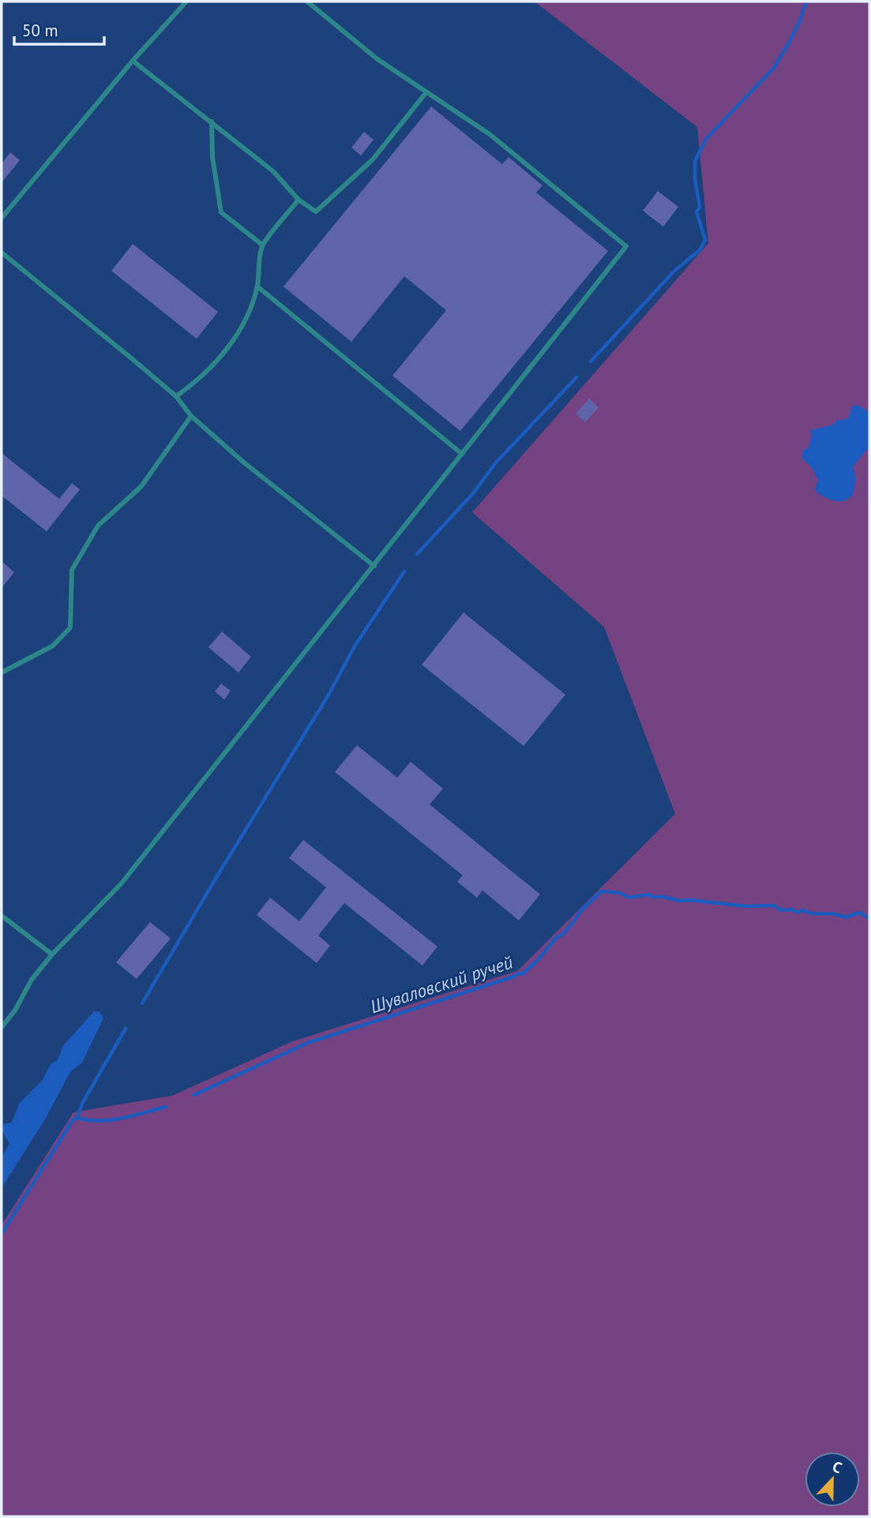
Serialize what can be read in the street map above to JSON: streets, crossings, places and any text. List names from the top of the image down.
{
  "water": ["Шуваловский ручей"],
  "scale_bar": "50 m",
  "north": "top"
}
